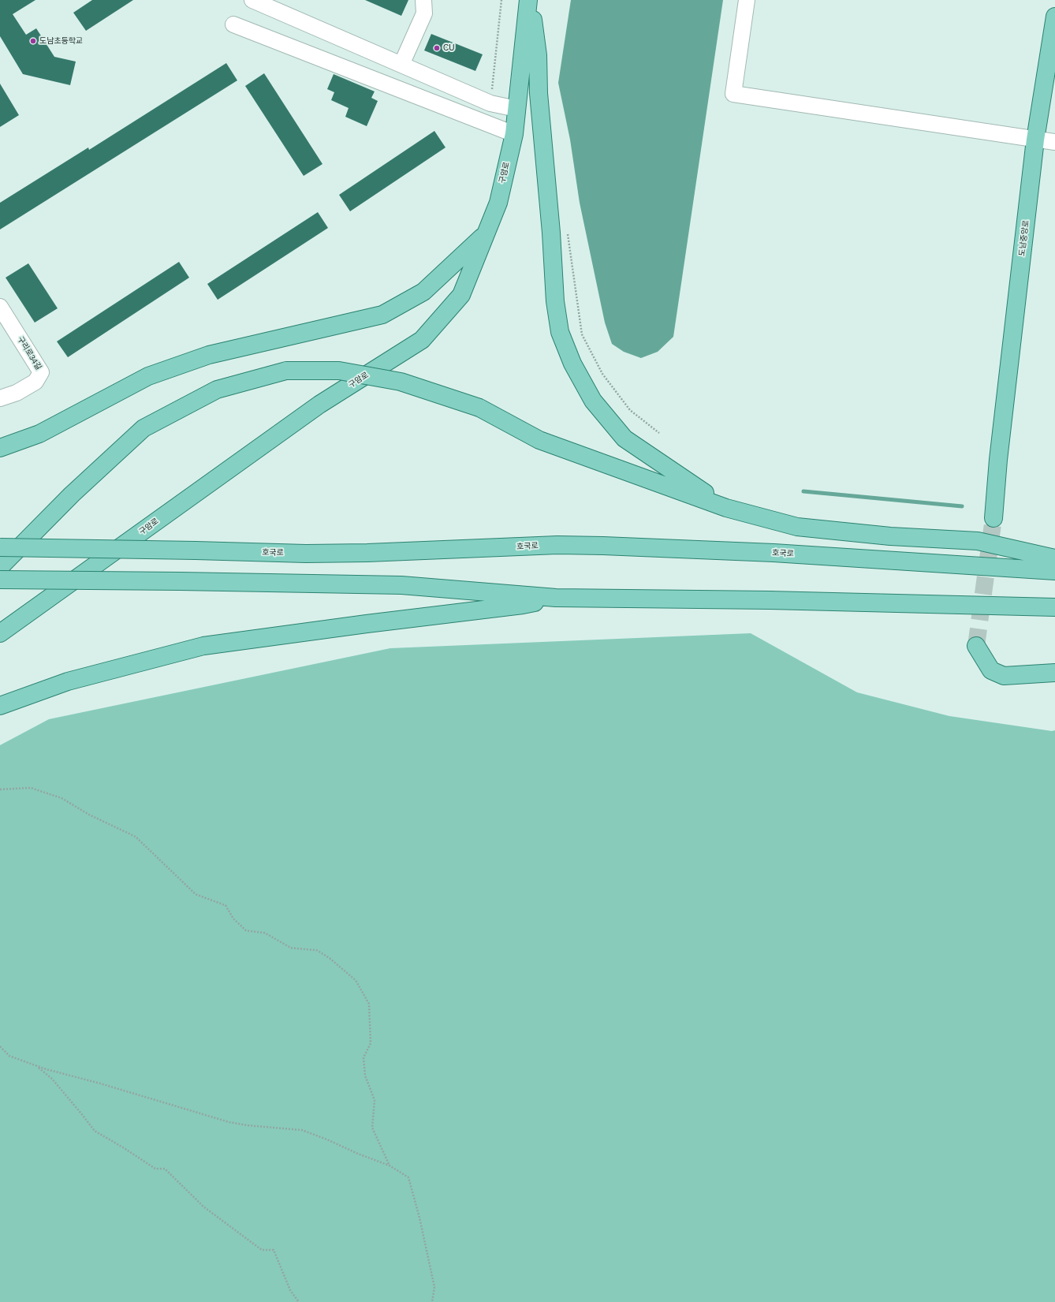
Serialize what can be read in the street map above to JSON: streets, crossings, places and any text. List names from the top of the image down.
{
  "streets": {
    "main road": ["구암로", "도남중앙로", "호국로"],
    "street": ["구리로34길"]
  },
  "places": ["도남초등학교", "CU"]
}
